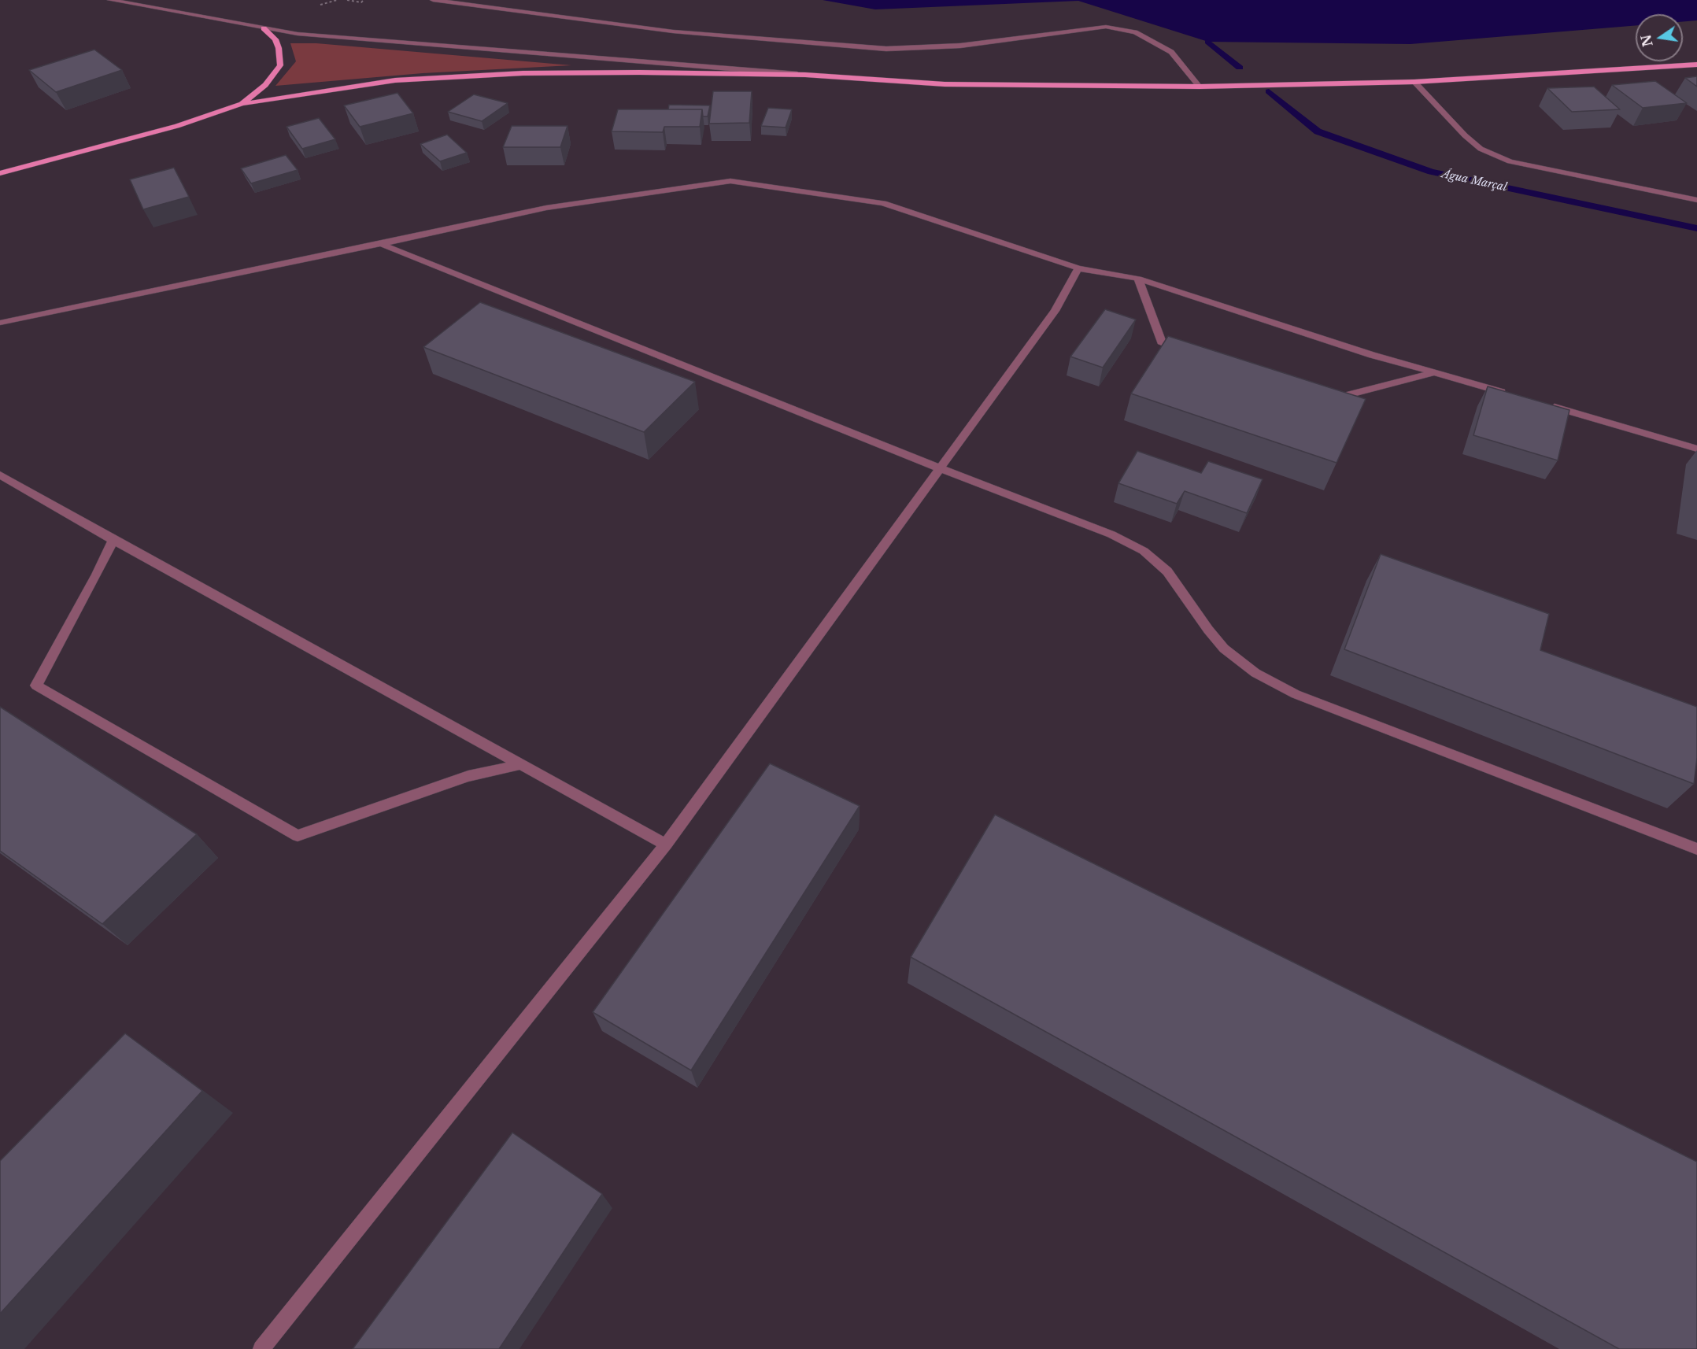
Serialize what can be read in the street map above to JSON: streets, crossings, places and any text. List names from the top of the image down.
{
  "water": ["Água Marçal"],
  "north": "left"
}
